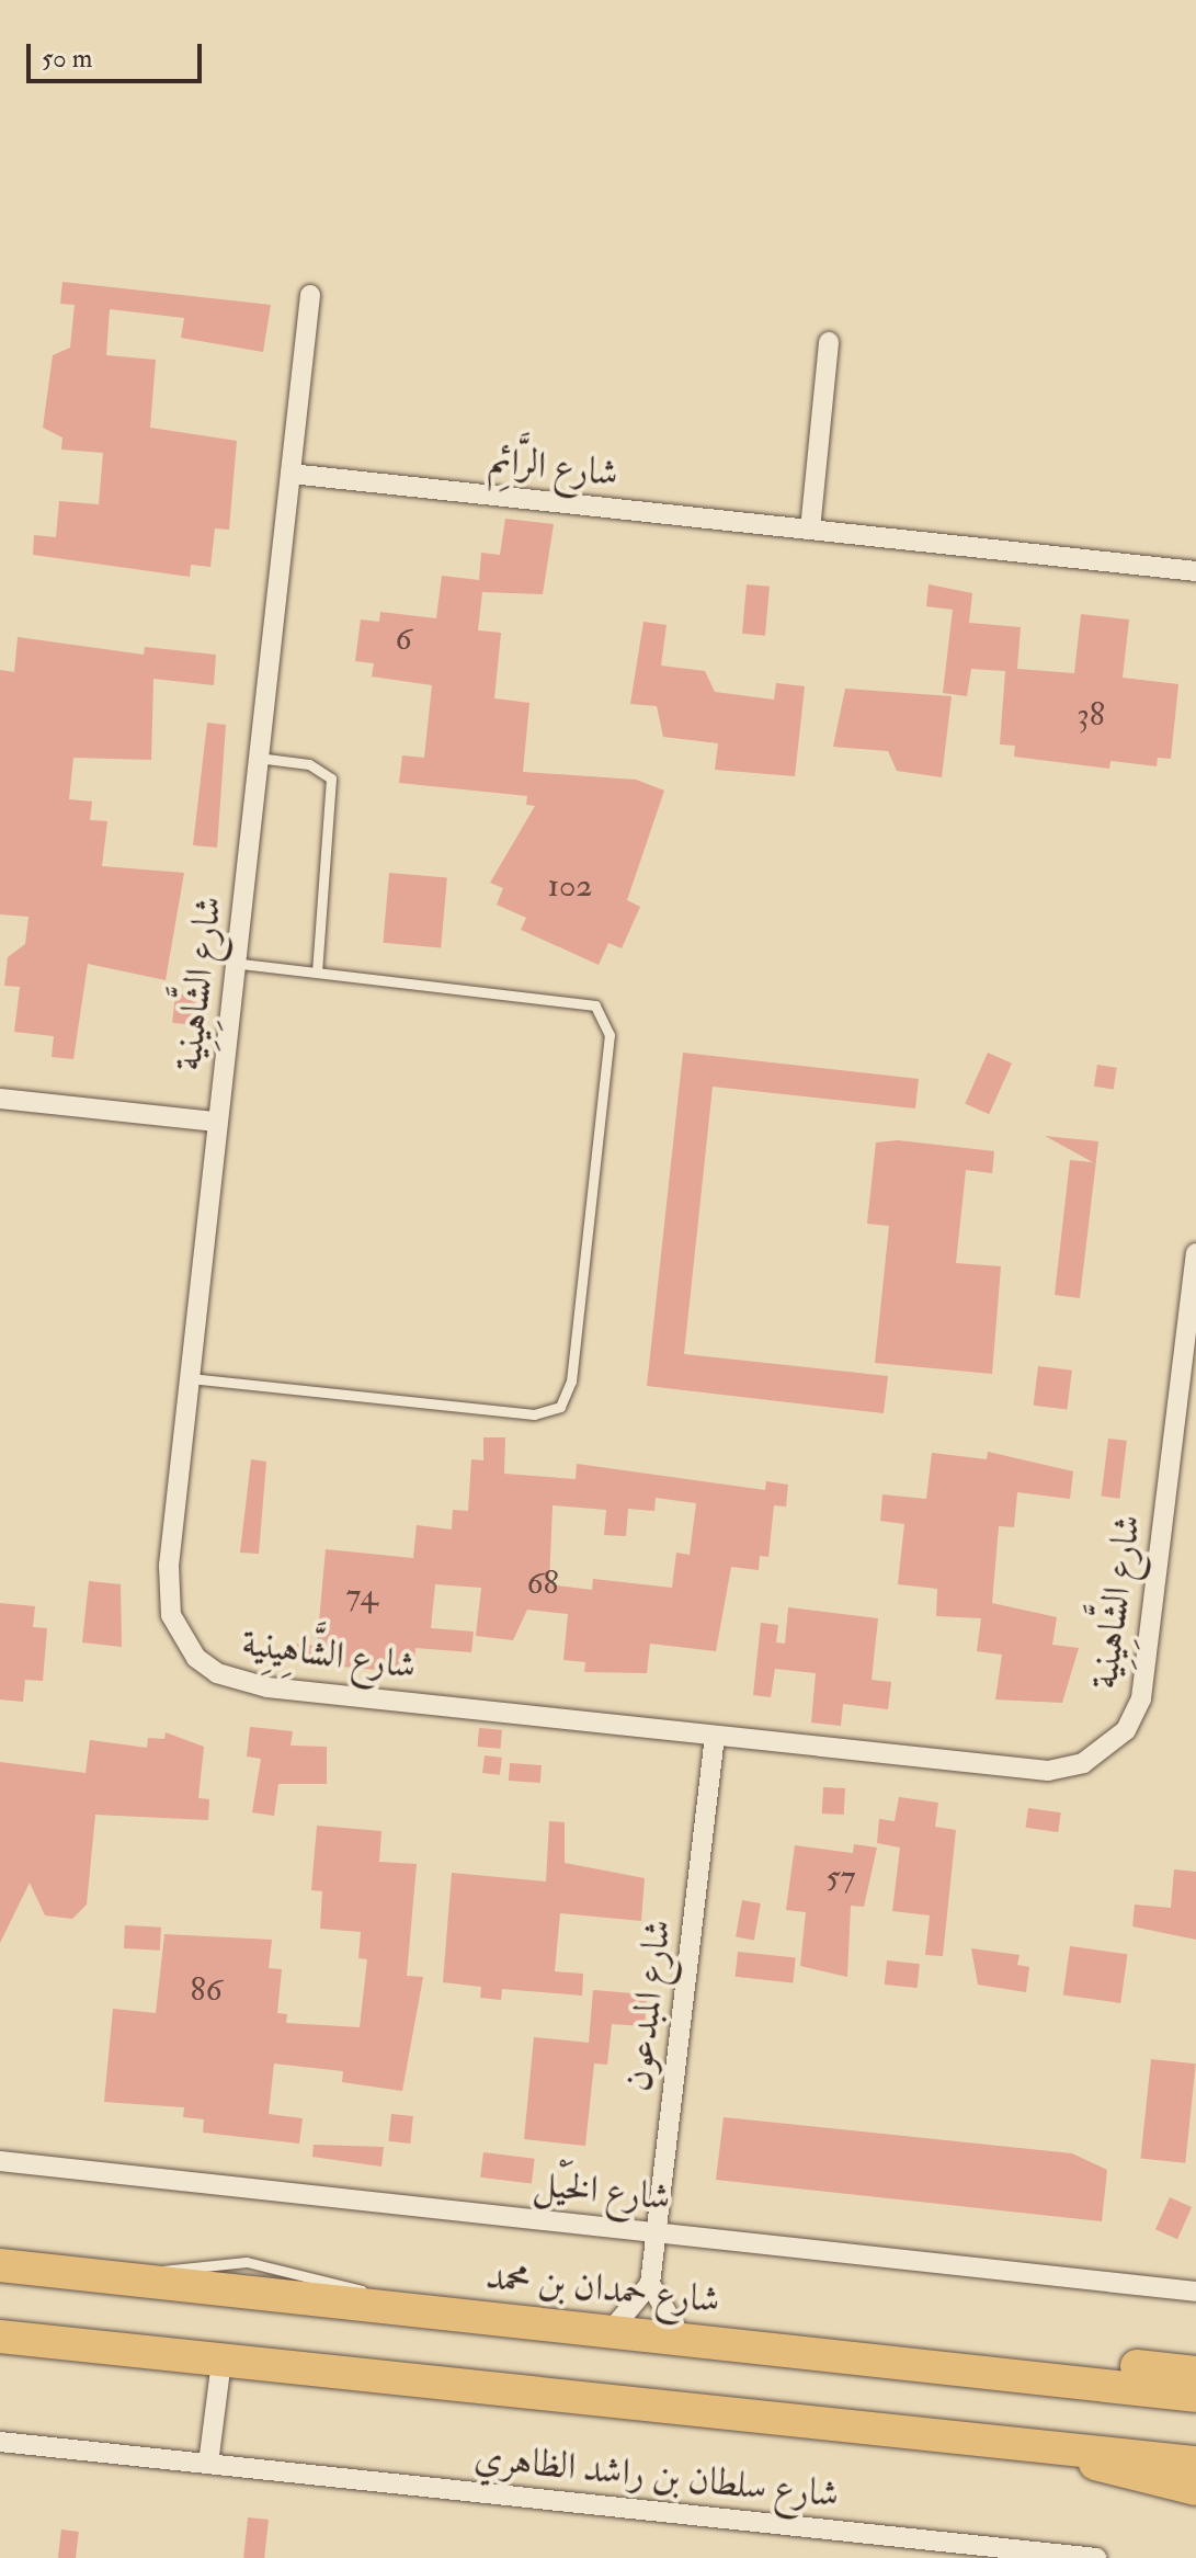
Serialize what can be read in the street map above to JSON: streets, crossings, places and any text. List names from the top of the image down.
{
  "streets": {
    "main road": ["شارع حمدان بن محمد"],
    "street": [
      "شارع الرَّائِم",
      "شارع الشَّاهِينِية",
      "شارع المبدعون",
      "شارع الخَيْل",
      "شارع سلطان بن راشد الظاهري"
    ]
  },
  "crossings": [
    ["شارع الرَّائِم", "شارع الشَّاهِينِية"],
    ["شارع الشَّاهِينِية", "شارع المبدعون"],
    ["شارع المبدعون", "شارع الخَيْل"]
  ],
  "house_numbers": [
    "6",
    "38",
    "102",
    "68",
    "74",
    "57",
    "86"
  ],
  "scale_bar": "50 m"
}
